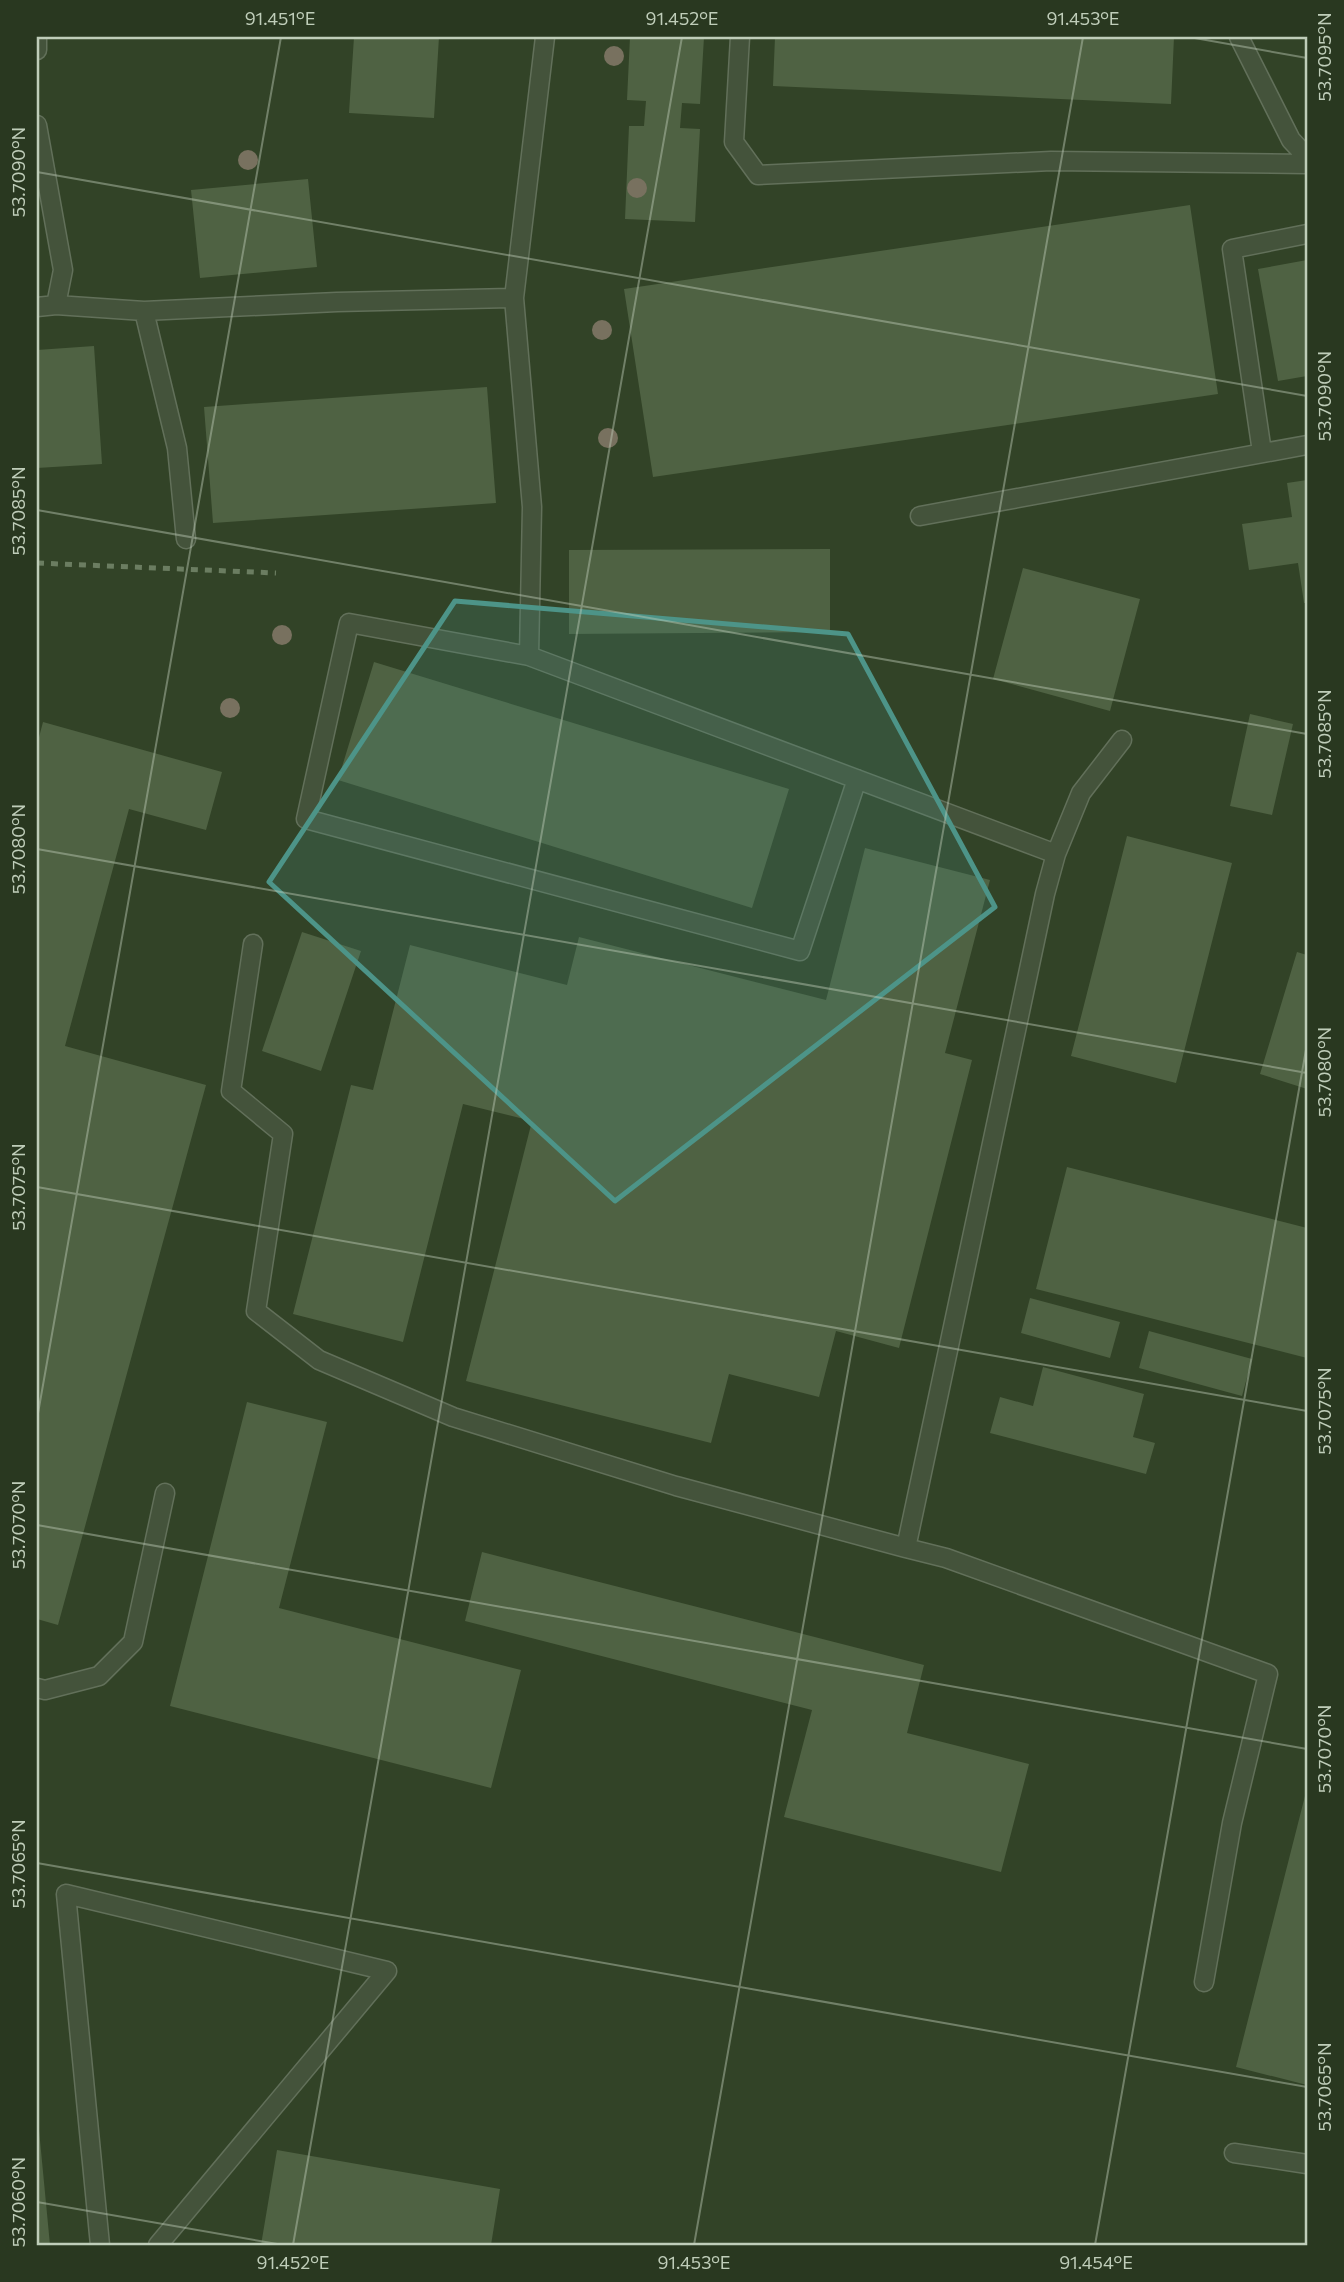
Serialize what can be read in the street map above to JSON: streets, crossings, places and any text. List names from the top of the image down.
{
  "coordinates": [
    "91.451°E",
    "91.452°E",
    "91.453°E",
    "53.7095°N",
    "53.7090°N",
    "53.7085°N",
    "53.7080°N",
    "53.7075°N",
    "53.7070°N",
    "53.7065°N",
    "53.7060°N",
    "91.454°E"
  ]
}
